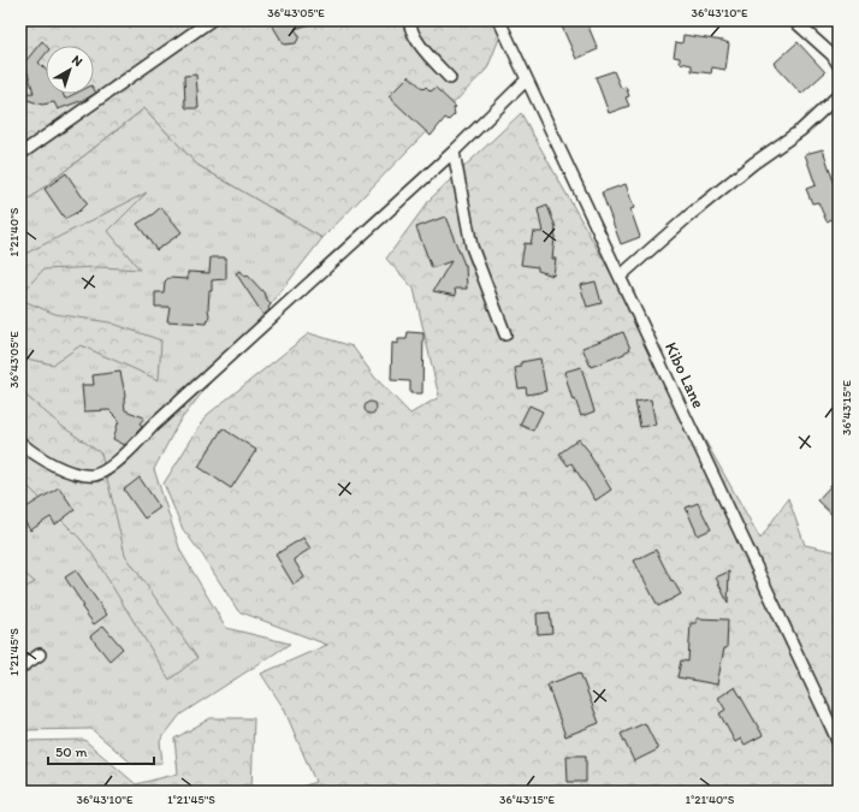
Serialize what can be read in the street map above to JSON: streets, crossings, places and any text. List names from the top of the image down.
{
  "streets": {
    "street": ["Kibo Lane"]
  },
  "scale_bar": "50 m",
  "north": "top right",
  "coordinates": [
    "36°43'05\"E",
    "36°43'10\"E",
    "1°21'40\"S",
    "36°43'15\"E",
    "1°21'45\"S"
  ]
}
